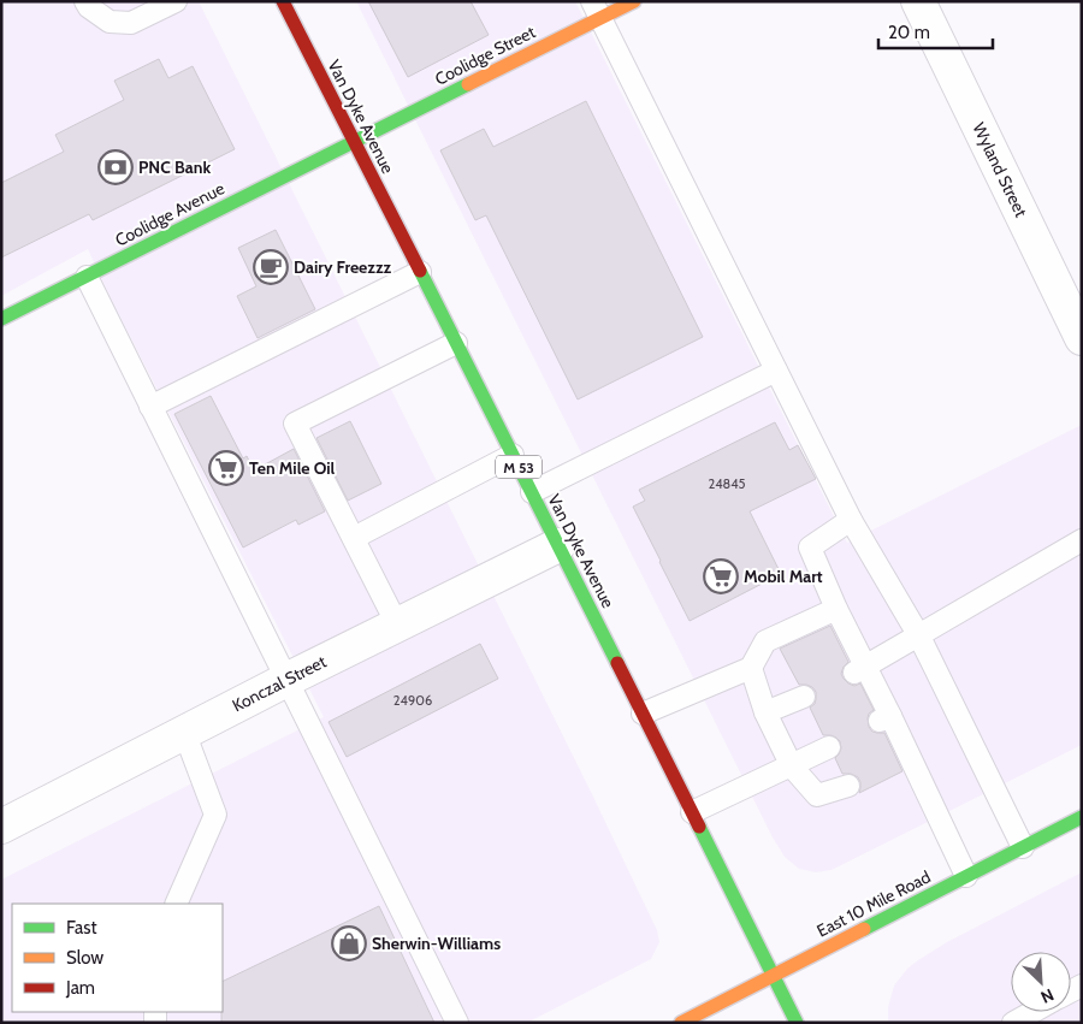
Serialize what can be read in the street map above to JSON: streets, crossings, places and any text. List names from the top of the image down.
{
  "streets": {
    "main road": [
      "Coolidge Street",
      "Van Dyke Avenue",
      "Coolidge Avenue",
      "M 53",
      "East 10 Mile Road"
    ],
    "street": ["Wyland Street", "Konczal Street"]
  },
  "crossings": [
    ["Coolidge Street", "Van Dyke Avenue"],
    ["Coolidge Street", "Coolidge Avenue"],
    ["Van Dyke Avenue", "Coolidge Avenue"],
    ["Van Dyke Avenue", "Konczal Street"],
    ["Van Dyke Avenue", "East 10 Mile Road"]
  ],
  "places": {
    "bank": ["PNC Bank"],
    "cafe": ["Dairy Freezzz"],
    "supermarket": ["Ten Mile Oil", "Mobil Mart"],
    "shop": ["Sherwin-Williams"]
  },
  "house_numbers": ["24845", "24906"],
  "legend": ["Fast", "Slow", "Jam"],
  "scale_bar": "20 m",
  "north": "bottom right"
}
